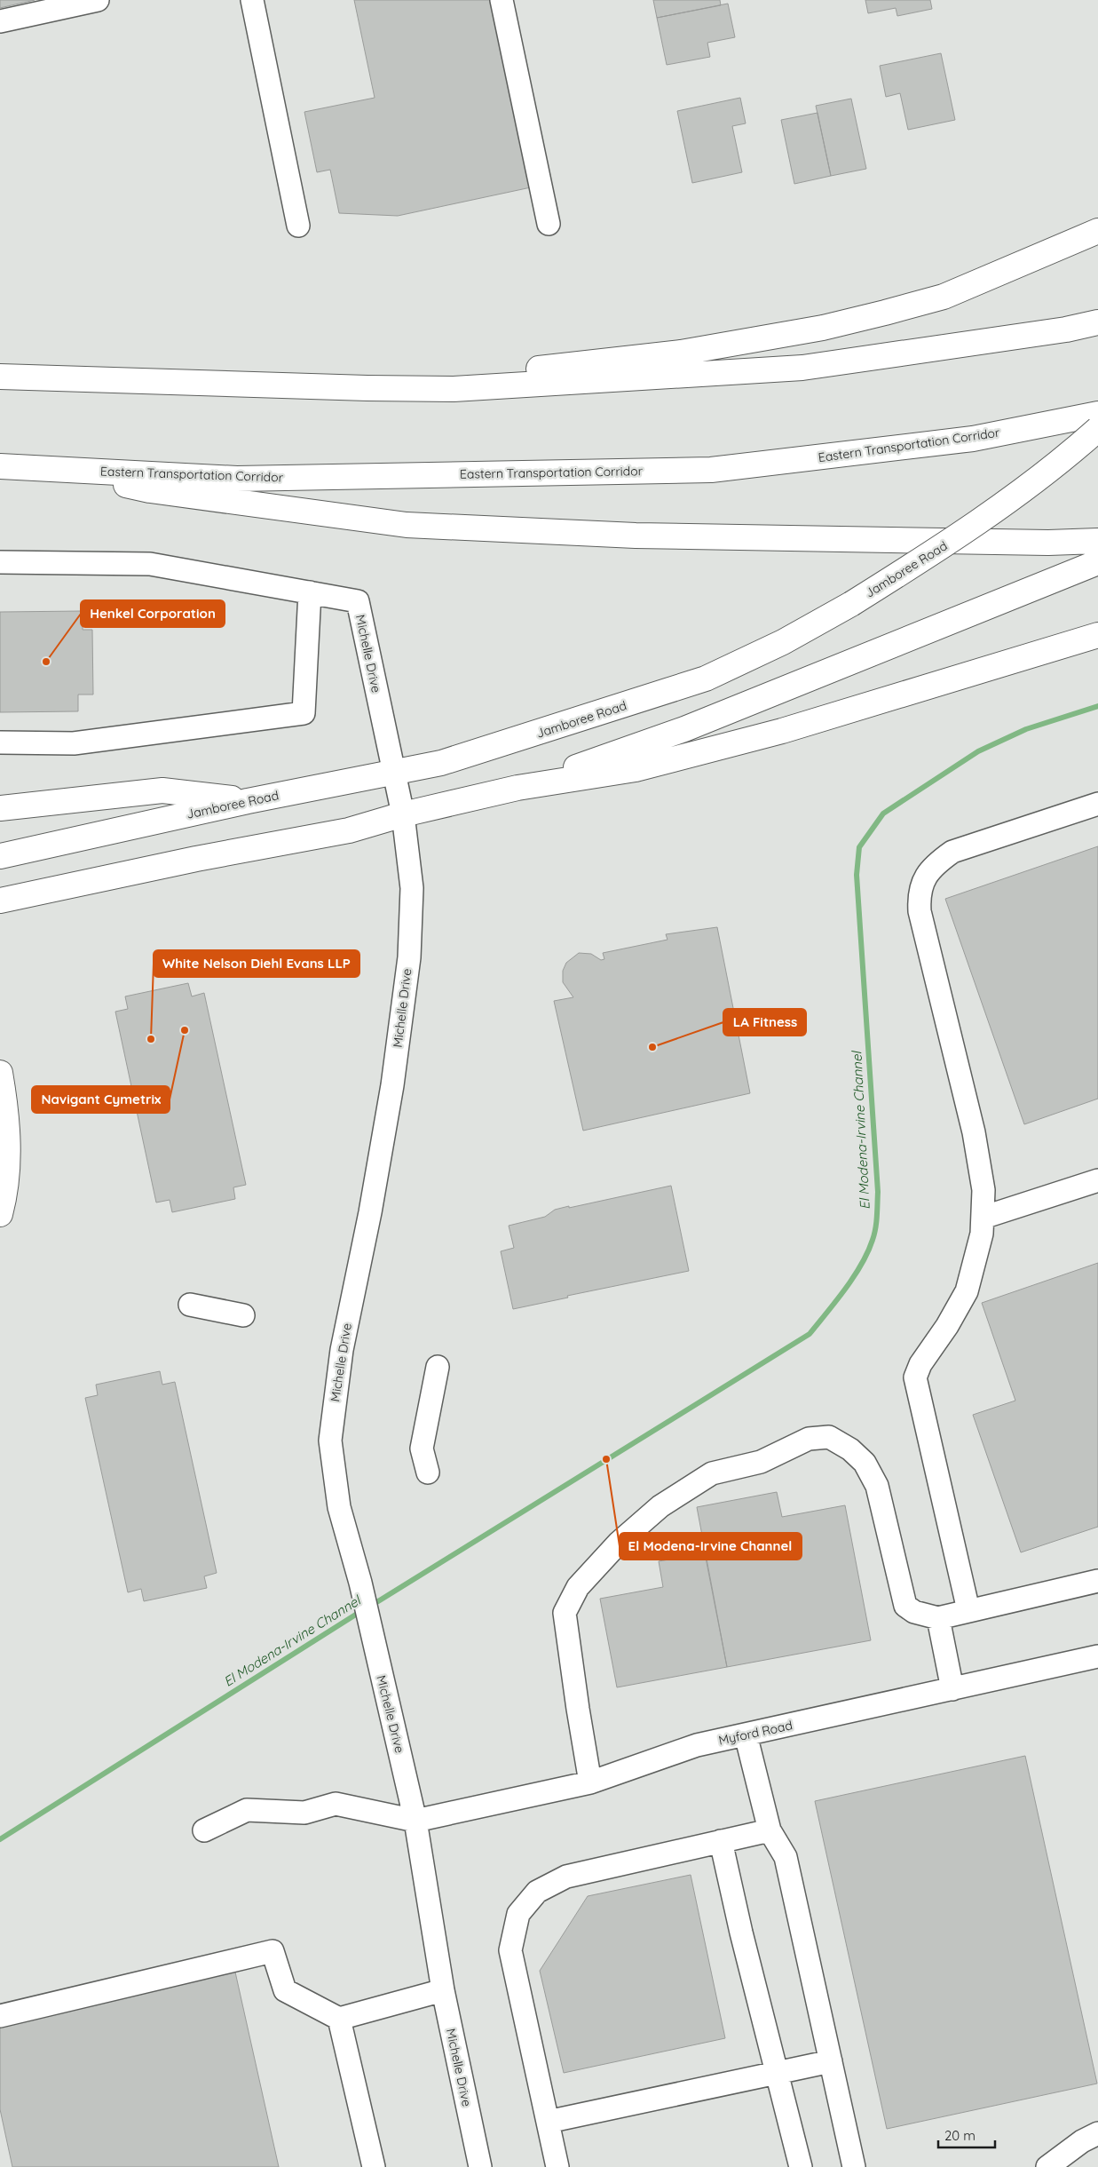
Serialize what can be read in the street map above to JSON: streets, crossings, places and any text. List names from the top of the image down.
{
  "streets": {
    "highway": ["Eastern Transportation Corridor", "Jamboree Road"],
    "street": ["Michelle Drive", "Myford Road"]
  },
  "crossings": [
    ["Jamboree Road", "Michelle Drive"],
    ["Michelle Drive", "Myford Road"]
  ],
  "water": ["El Modena-Irvine Channel"],
  "places": [
    "Henkel Corporation",
    "Navigant Cymetrix",
    "White Nelson Diehl Evans LLP",
    "LA Fitness",
    "El Modena-Irvine Channel"
  ],
  "scale_bar": "20 m"
}
